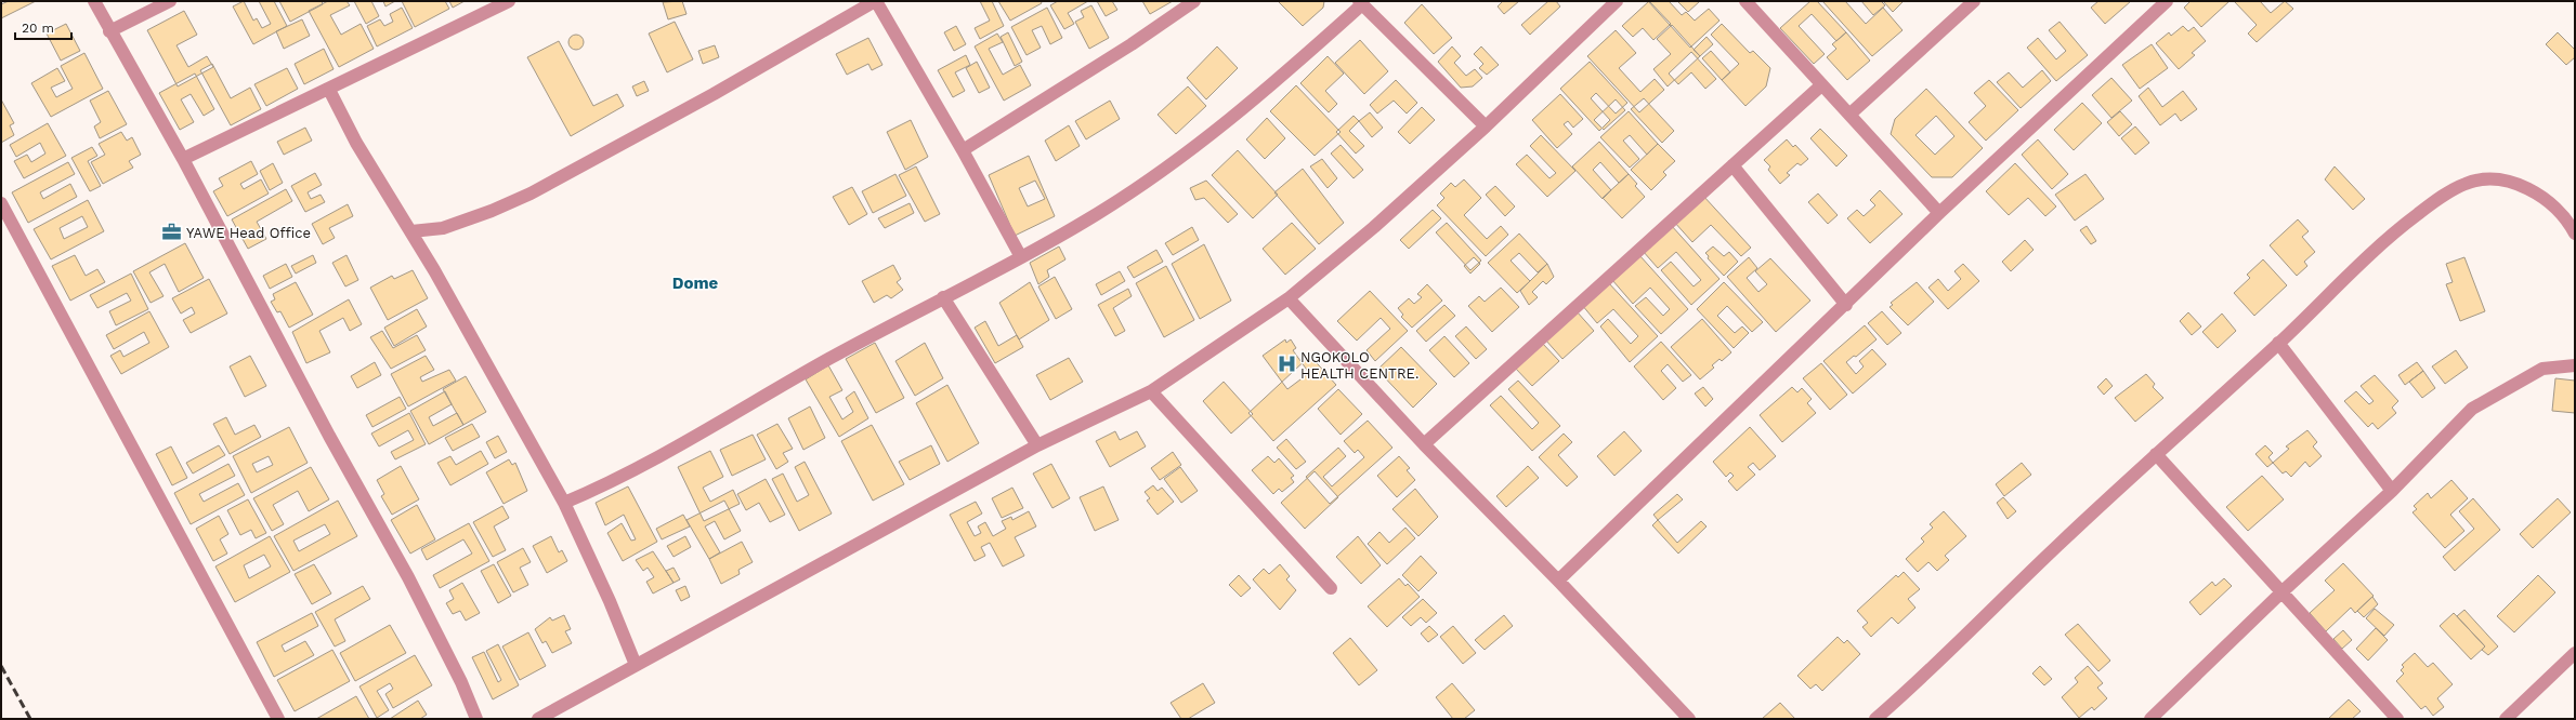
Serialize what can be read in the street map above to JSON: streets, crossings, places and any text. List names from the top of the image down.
{
  "districts": ["Dome"],
  "places": {
    "office": ["YAWE Head Office"],
    "hospital": ["NGOKOLO HEALTH CENTRE."]
  },
  "scale_bar": "20 m"
}
